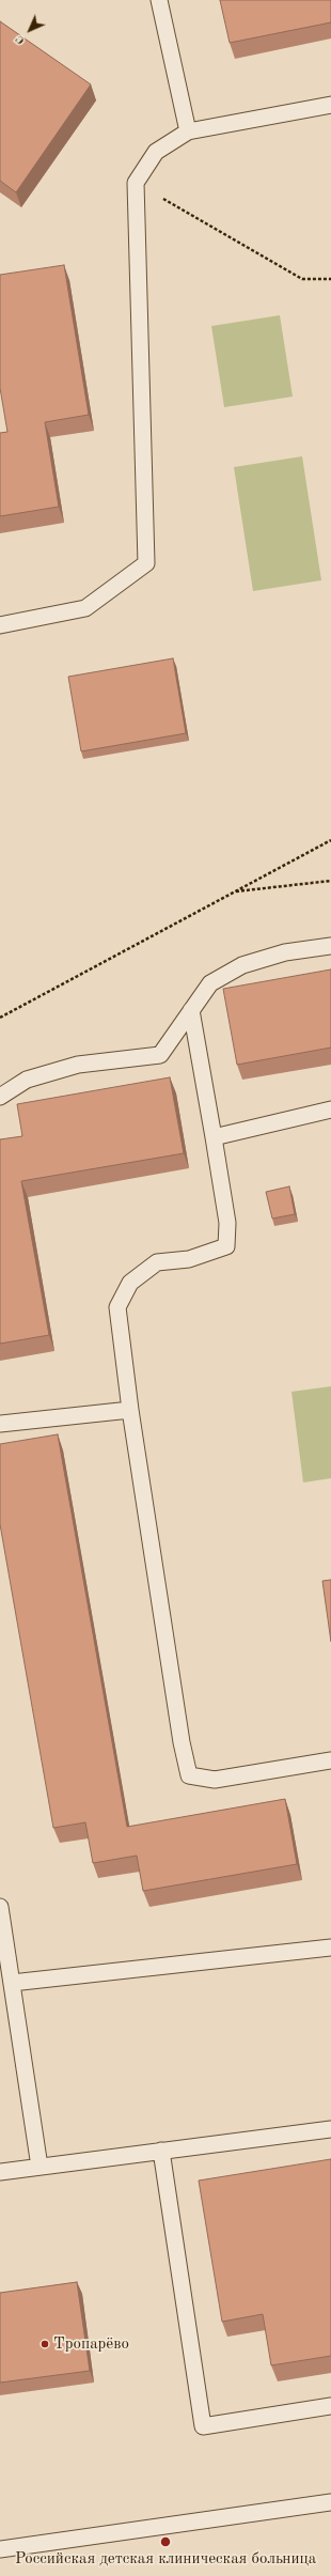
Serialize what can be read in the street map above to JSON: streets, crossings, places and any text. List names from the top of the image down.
{
  "places": ["Тропарёво", "Российская детская клиническая больница"],
  "north": "bottom left"
}
